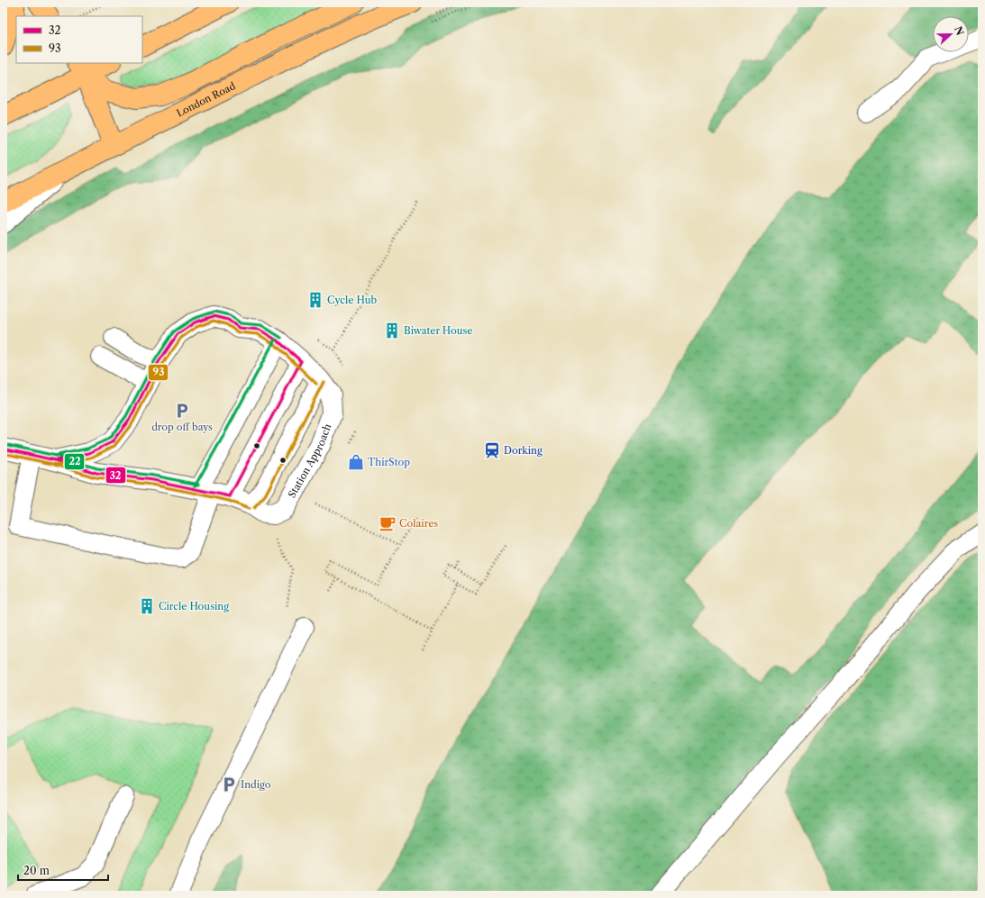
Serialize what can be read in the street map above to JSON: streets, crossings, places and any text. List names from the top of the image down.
{
  "streets": {
    "main road": ["London Road"],
    "street": ["Station Approach"]
  },
  "places": {
    "building": ["Cycle Hub", "Biwater House", "Circle Housing"],
    "parking": ["drop off bays", "Indigo"],
    "station": ["Dorking"],
    "shop": ["ThirStop"],
    "cafe": ["Colaires"]
  },
  "lines": ["transit line 22", "transit line 32", "transit line 93"],
  "legend": ["32", "93"],
  "scale_bar": "20 m",
  "north": "right"
}
